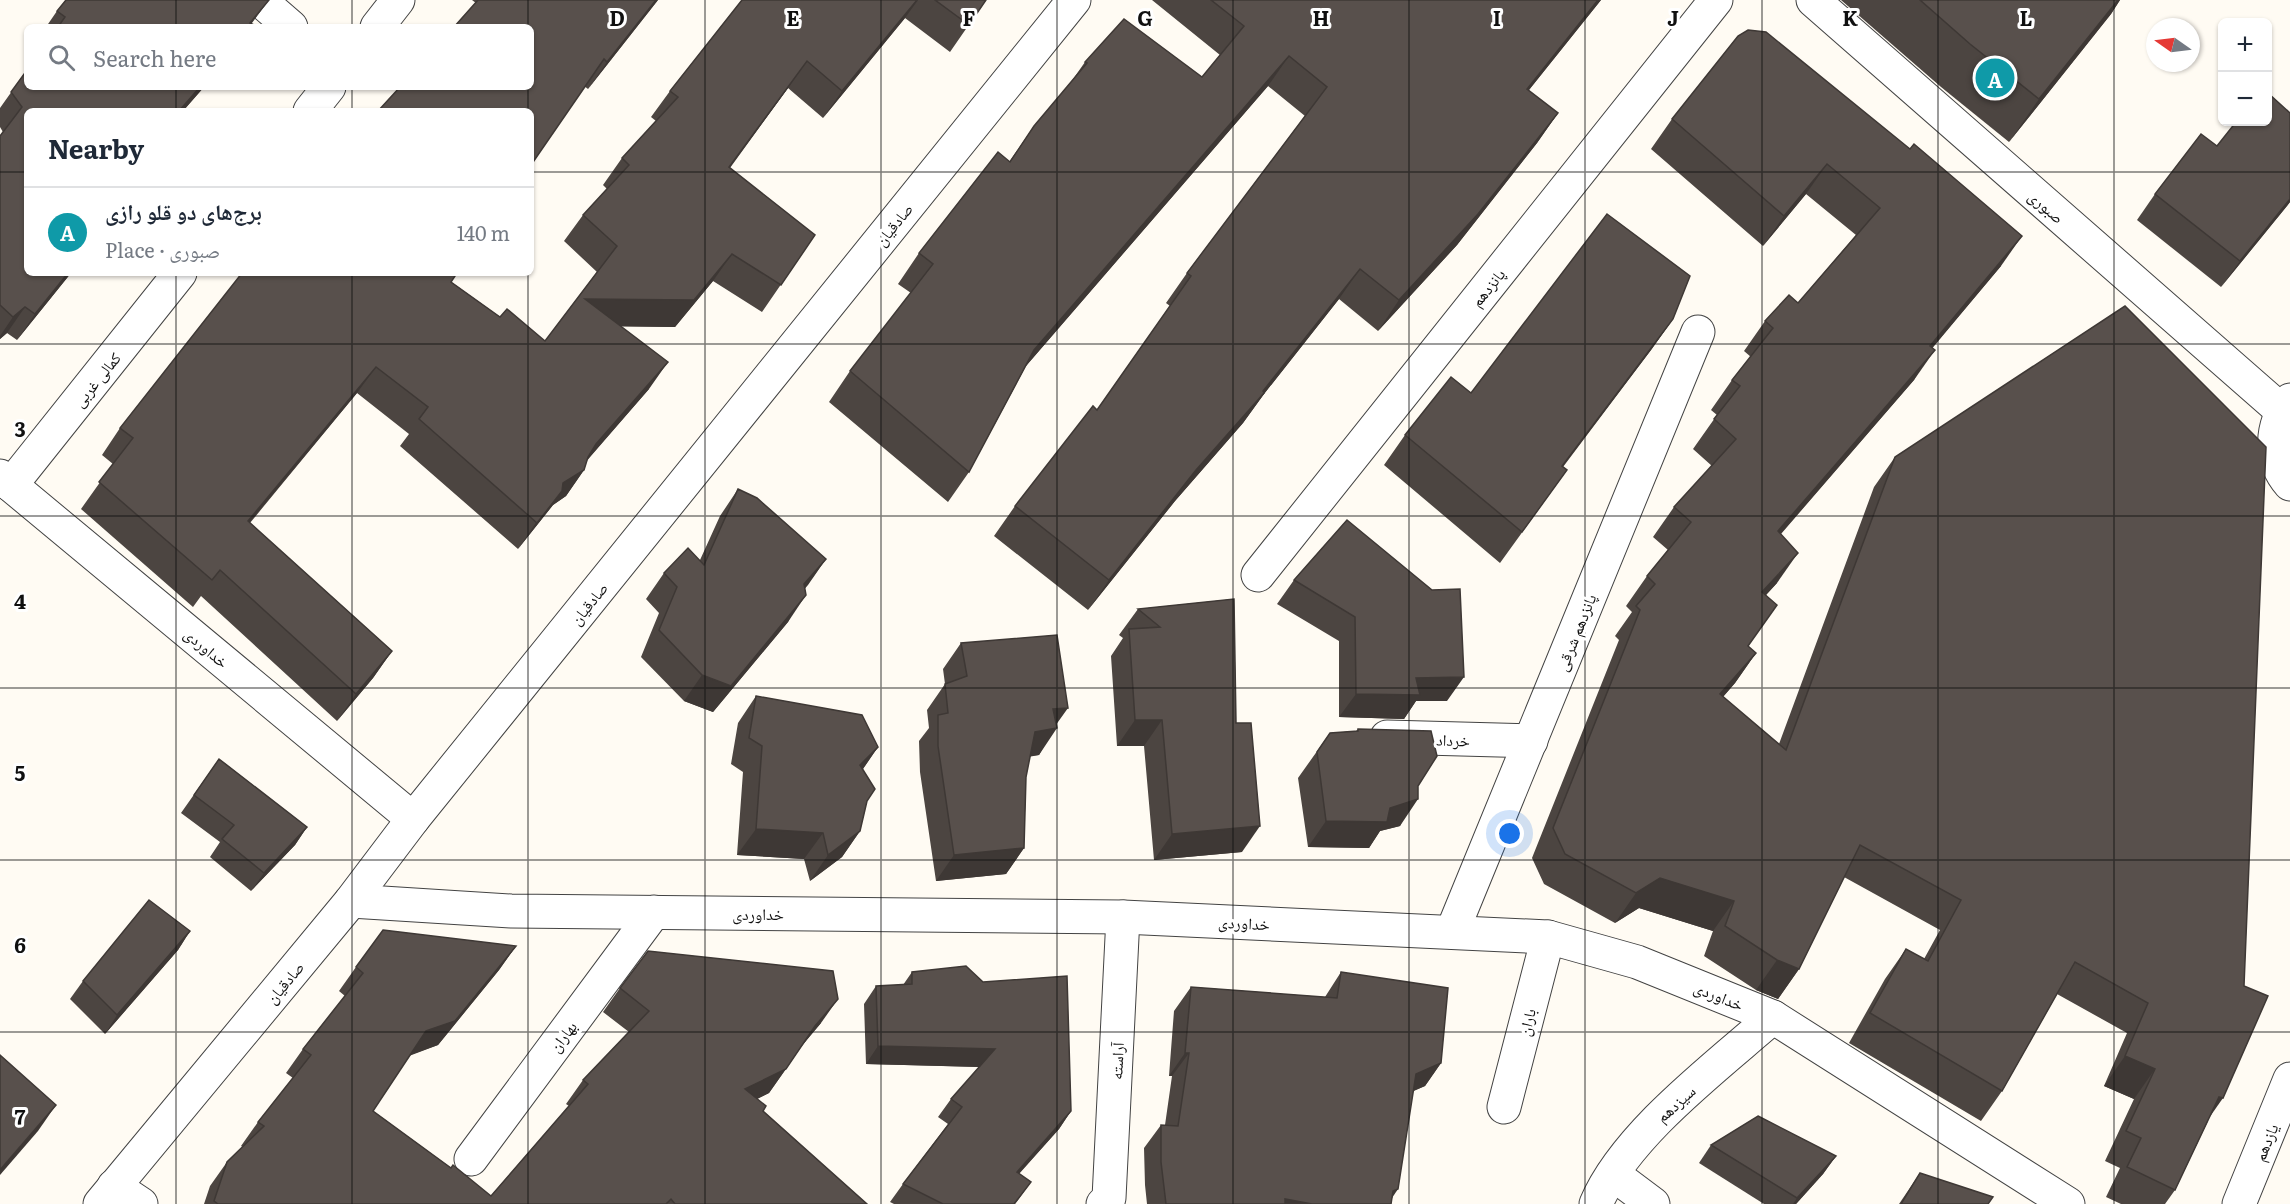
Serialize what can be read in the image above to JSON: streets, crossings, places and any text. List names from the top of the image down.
{
  "streets": {
    "street": [
      "صبوری",
      "صادقیان",
      "پانزدهم",
      "کمالی غربی",
      "پانزدهم شرقی",
      "خداوردی",
      "خرداد",
      "باران",
      "بهاران",
      "آراسته",
      "سیزدهم",
      "یازدهم"
    ]
  },
  "crossings": [
    ["صادقیان", "خداوردی"],
    ["کمالی غربی", "خداوردی"],
    ["پانزدهم شرقی", "خداوردی"],
    ["پانزدهم شرقی", "خرداد"],
    ["خداوردی", "باران"],
    ["خداوردی", "بهاران"],
    ["خداوردی", "آراسته"],
    ["خداوردی", "سیزدهم"]
  ],
  "north": "left",
  "page": {
    "map_buttons": ["+", "−"],
    "search": "Search here",
    "pins": "A",
    "heading": "Nearby",
    "list": [
      {
        "mark": "A",
        "name": "برج‌های دو قلو رازی",
        "note": "Place · صبوری",
        "value": "140 m"
      }
    ]
  },
  "grid": {
    "columns": [
      "D",
      "E",
      "F",
      "G",
      "H",
      "I",
      "J",
      "K",
      "L"
    ],
    "rows": [
      "3",
      "4",
      "5",
      "6",
      "7"
    ]
  }
}
